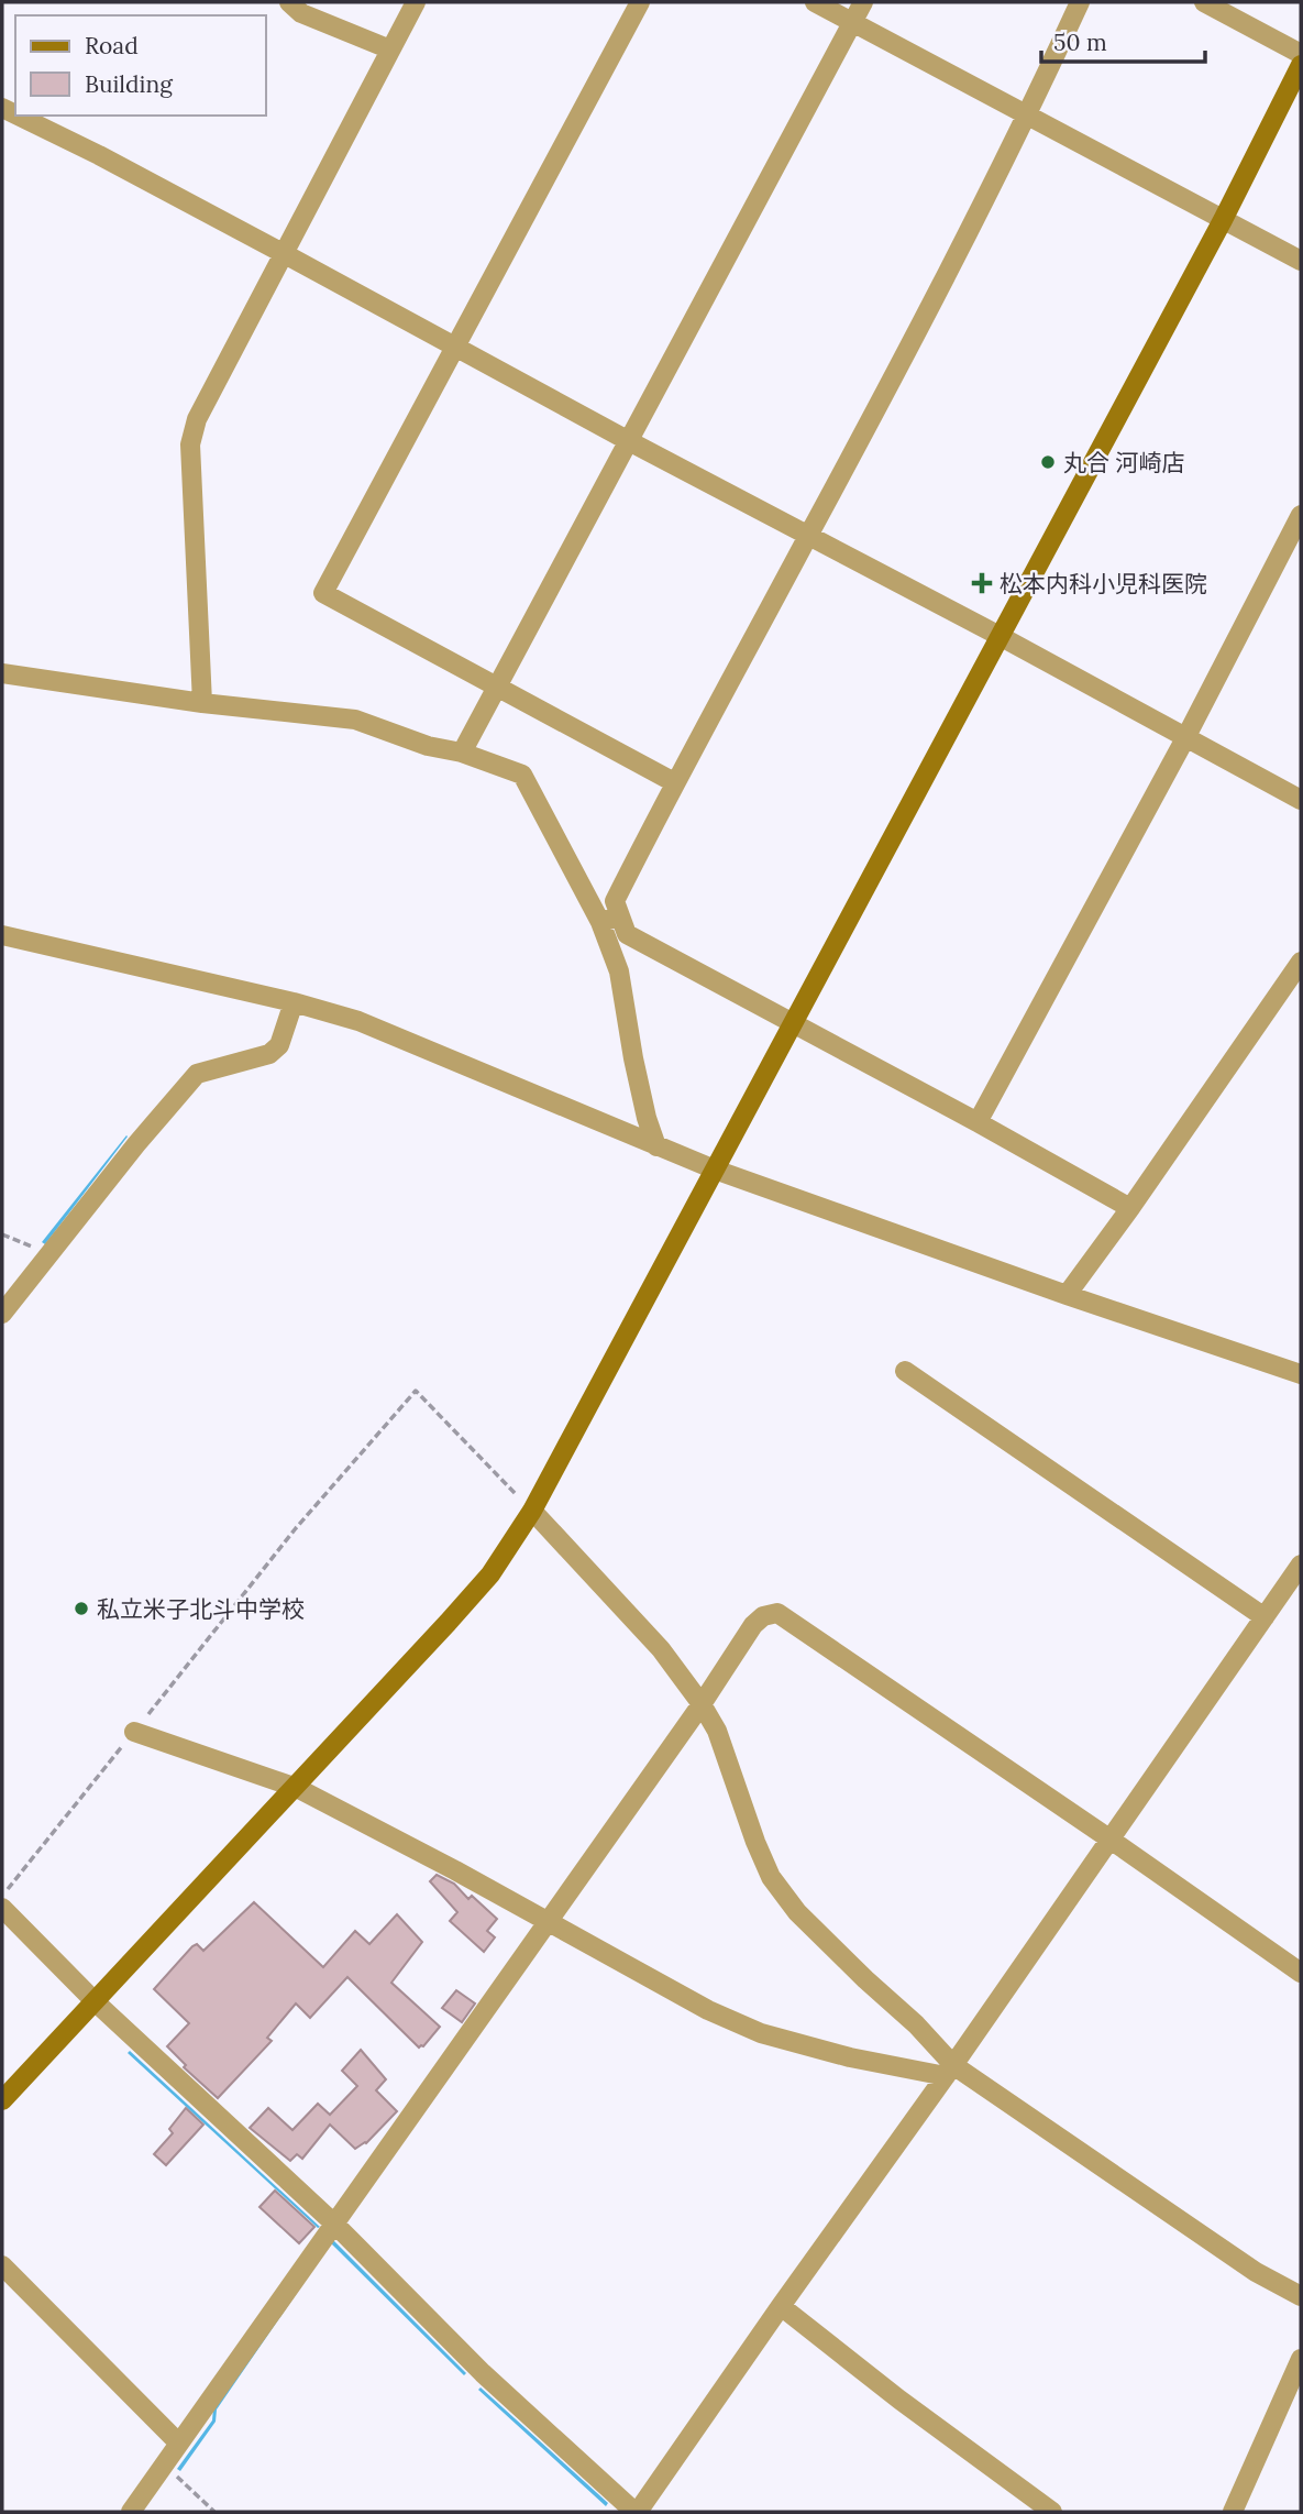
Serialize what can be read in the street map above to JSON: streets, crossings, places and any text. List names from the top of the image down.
{
  "places": {
    "other": ["丸合 河崎店", "私立米子北斗中学校"],
    "health": ["松本内科小児科医院"]
  },
  "legend": ["Road", "Building"],
  "scale_bar": "50 m"
}
